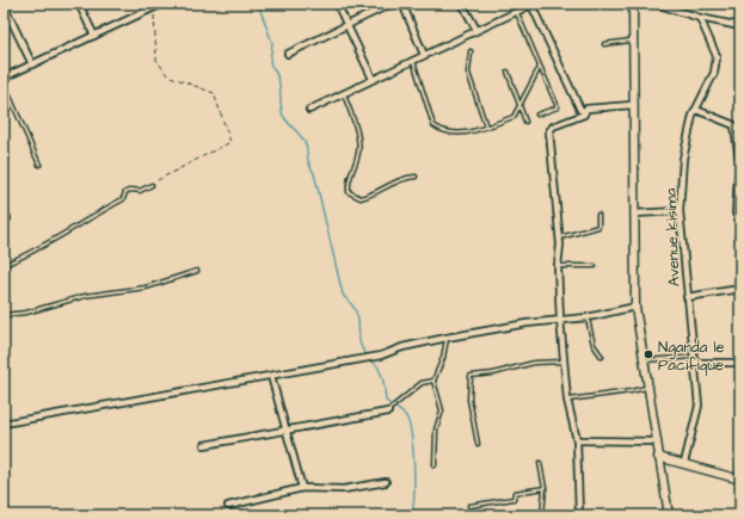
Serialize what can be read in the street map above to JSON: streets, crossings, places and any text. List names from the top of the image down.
{
  "streets": {
    "street": ["Avenue kisima"]
  },
  "places": ["Nganda le Pacifique"]
}
